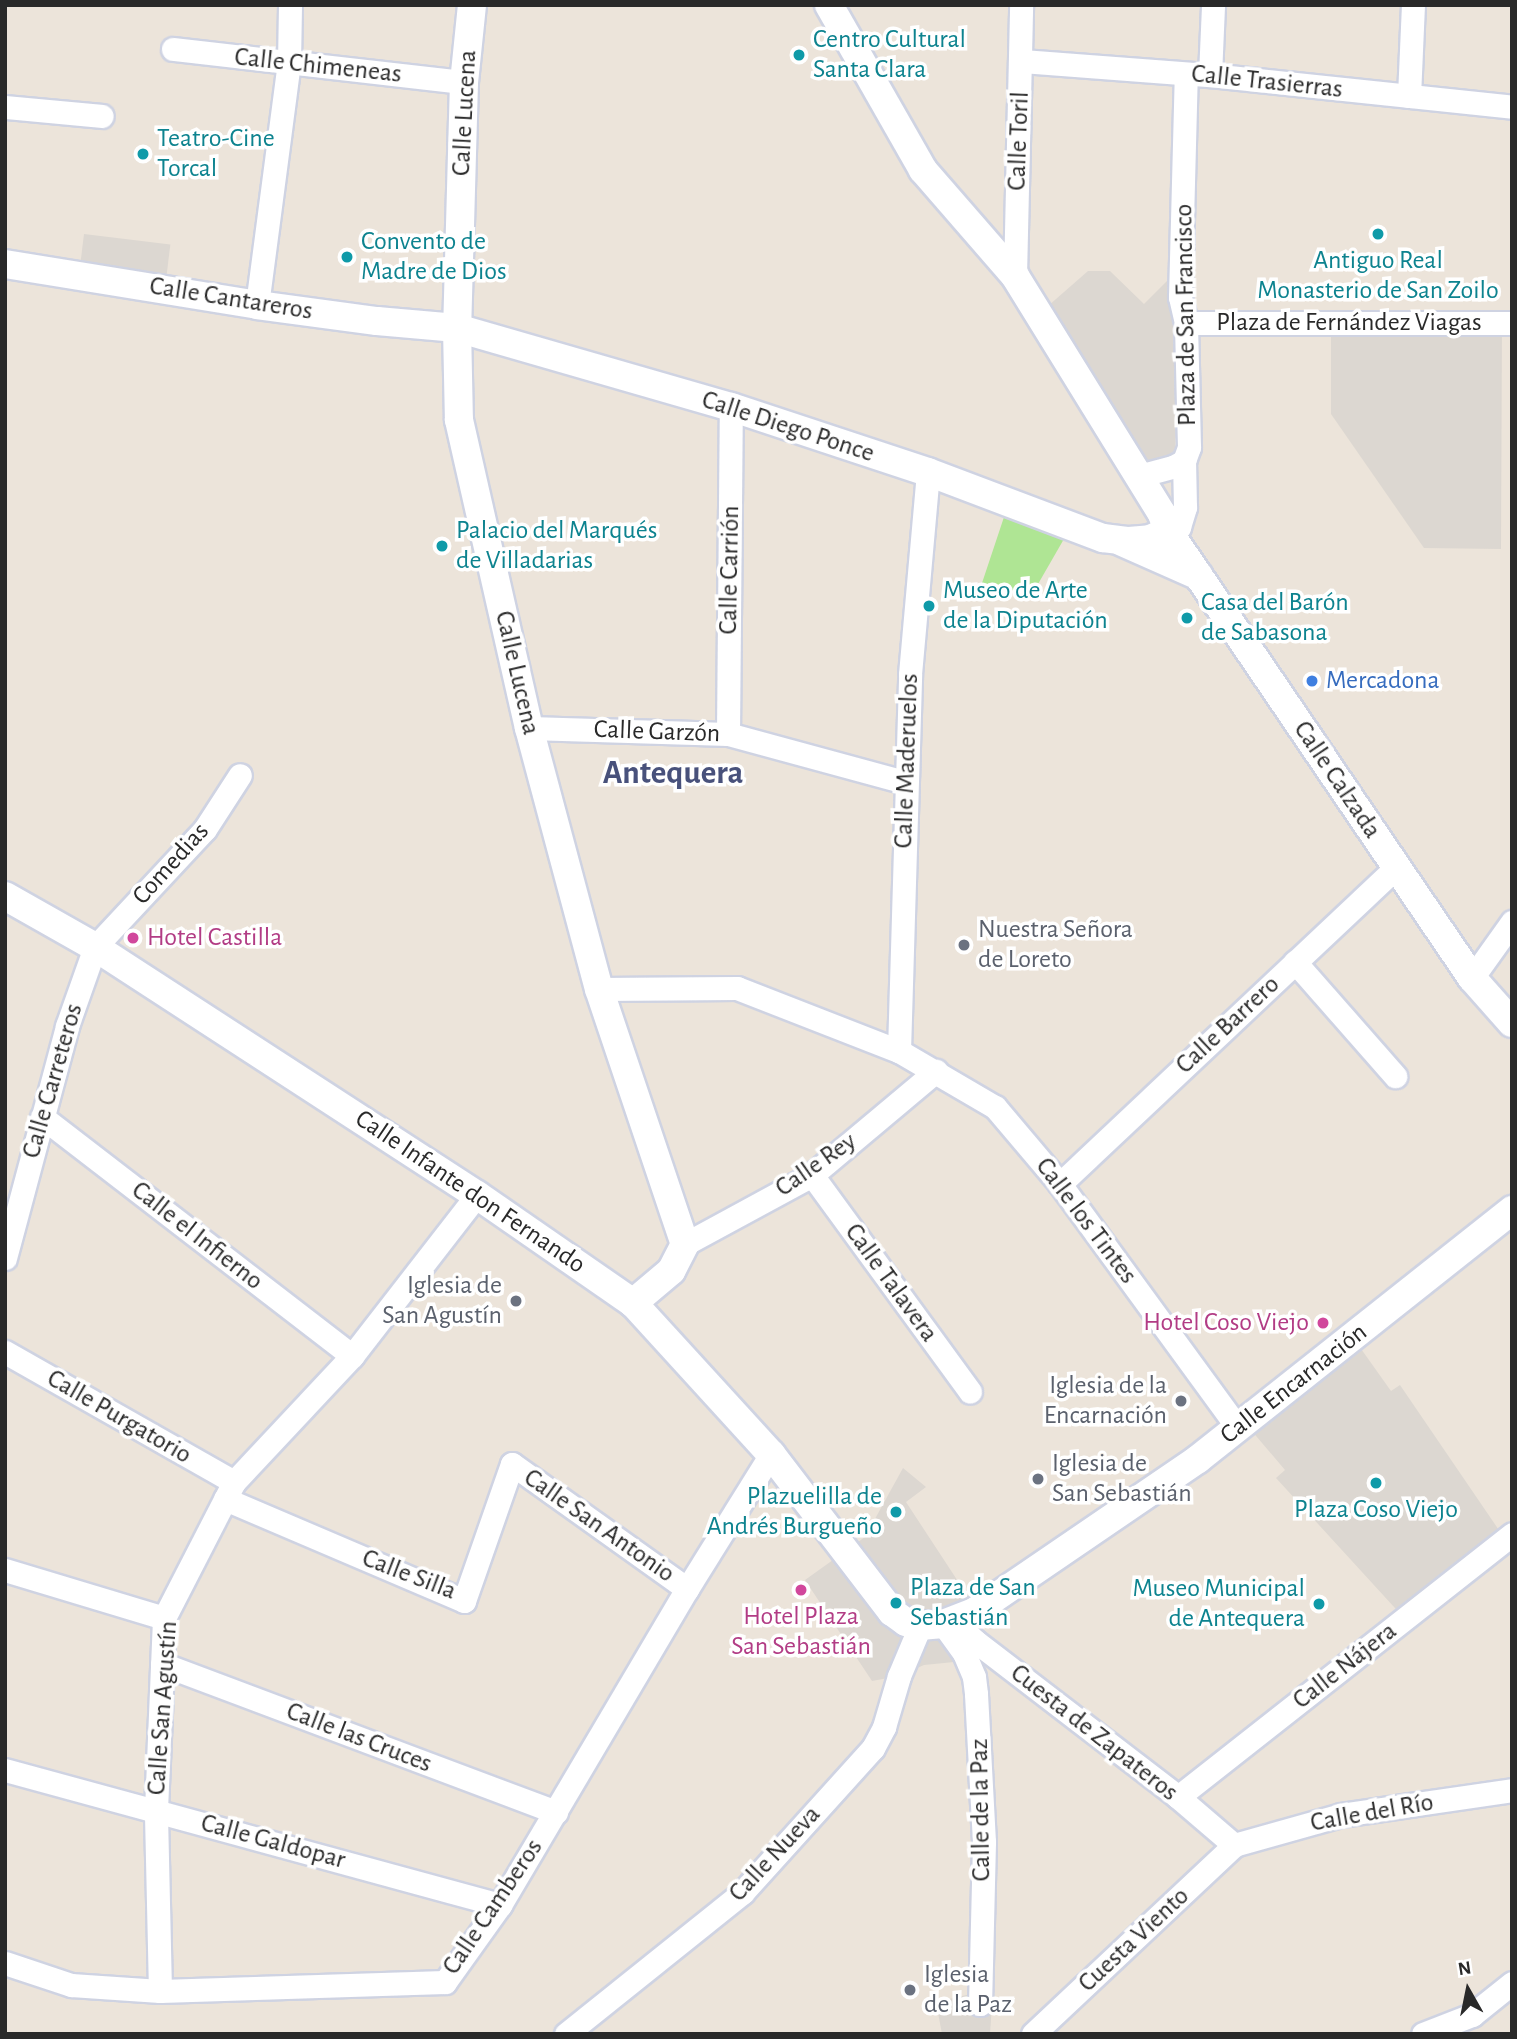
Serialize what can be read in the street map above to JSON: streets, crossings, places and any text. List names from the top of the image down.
{
  "streets": {
    "street": [
      "Calle Chimeneas",
      "Calle Trasierras",
      "Calle Lucena",
      "Calle Toril",
      "Calle Cantareros",
      "Plaza de San Francisco",
      "Plaza de Fernández Viagas",
      "Calle Diego Ponce",
      "Calle Carrión",
      "Calle Garzón",
      "Calle Maderuelos",
      "Calle Calzada",
      "Comedias",
      "Calle Barrero",
      "Calle Carreteros",
      "Calle Rey",
      "Calle Infante don Fernando",
      "Calle los Tintes",
      "Calle el Infierno",
      "Calle Talavera",
      "Calle Encarnación",
      "Calle Purgatorio",
      "Calle San Antonio",
      "Calle Silla",
      "Calle Nájera",
      "Calle San Agustín",
      "Cuesta de Zapateros",
      "Calle las Cruces",
      "Calle de la Paz",
      "Calle del Río",
      "Calle Galdopar",
      "Calle Nueva",
      "Calle Camberos",
      "Cuesta Viento"
    ]
  },
  "crossings": [
    ["Calle Chimeneas", "Calle Lucena"],
    ["Calle Trasierras", "Calle Toril"],
    ["Calle Trasierras", "Plaza de San Francisco"],
    ["Calle Lucena", "Calle Cantareros"],
    ["Calle Lucena", "Calle Diego Ponce"],
    ["Calle Lucena", "Calle Garzón"],
    ["Calle Lucena", "Calle Rey"],
    ["Calle Lucena", "Calle los Tintes"],
    ["Calle Cantareros", "Calle Diego Ponce"],
    ["Plaza de San Francisco", "Plaza de Fernández Viagas"],
    ["Calle Diego Ponce", "Calle Carrión"],
    ["Calle Diego Ponce", "Calle Maderuelos"],
    ["Calle Diego Ponce", "Calle Calzada"],
    ["Calle Carrión", "Calle Garzón"],
    ["Calle Garzón", "Calle Maderuelos"],
    ["Calle Maderuelos", "Calle los Tintes"],
    ["Calle Calzada", "Calle Barrero"],
    ["Comedias", "Calle Carreteros"],
    ["Comedias", "Calle Infante don Fernando"],
    ["Calle Barrero", "Calle los Tintes"],
    ["Calle Carreteros", "Calle Infante don Fernando"],
    ["Calle Carreteros", "Calle el Infierno"],
    ["Calle Rey", "Calle los Tintes"],
    ["Calle Rey", "Calle Talavera"],
    ["Calle Infante don Fernando", "Calle Encarnación"],
    ["Calle Infante don Fernando", "Calle San Agustín"],
    ["Calle Infante don Fernando", "Cuesta de Zapateros"],
    ["Calle Infante don Fernando", "Calle de la Paz"],
    ["Calle Infante don Fernando", "Calle Nueva"],
    ["Calle Infante don Fernando", "Calle Camberos"],
    ["Calle los Tintes", "Calle Encarnación"],
    ["Calle el Infierno", "Calle San Agustín"],
    ["Calle Encarnación", "Cuesta de Zapateros"],
    ["Calle Encarnación", "Calle de la Paz"],
    ["Calle Encarnación", "Calle Nueva"],
    ["Calle Purgatorio", "Calle Silla"],
    ["Calle Purgatorio", "Calle San Agustín"],
    ["Calle San Antonio", "Calle Silla"],
    ["Calle San Antonio", "Calle Camberos"],
    ["Calle Silla", "Calle San Agustín"],
    ["Calle Nájera", "Cuesta de Zapateros"],
    ["Calle San Agustín", "Calle las Cruces"],
    ["Calle San Agustín", "Calle Galdopar"],
    ["Calle San Agustín", "Calle Camberos"],
    ["Cuesta de Zapateros", "Calle de la Paz"],
    ["Cuesta de Zapateros", "Calle del Río"],
    ["Cuesta de Zapateros", "Calle Nueva"],
    ["Cuesta de Zapateros", "Cuesta Viento"],
    ["Calle las Cruces", "Calle Camberos"],
    ["Calle de la Paz", "Calle Nueva"],
    ["Calle del Río", "Cuesta Viento"],
    ["Calle Galdopar", "Calle Camberos"]
  ],
  "districts": ["Antequera"],
  "places": [
    "Centro Cultural Santa Clara",
    "Teatro-Cine Torcal",
    "Antiguo Real Monasterio de San Zoilo",
    "Convento de Madre de Dios",
    "Palacio del Marqués de Villadarias",
    "Museo de Arte de la Diputación",
    "Casa del Barón de Sabasona",
    "Mercadona",
    "Hotel Castilla",
    "Nuestra Señora de Loreto",
    "Iglesia de San Agustín",
    "Hotel Coso Viejo",
    "Iglesia de la Encarnación",
    "Iglesia de San Sebastián",
    "Plaza Coso Viejo",
    "Plazuelilla de Andrés Burgueño",
    "Hotel Plaza San Sebastián",
    "Plaza de San Sebastián",
    "Museo Municipal de Antequera",
    "Iglesia de la Paz"
  ],
  "north": "top"
}
